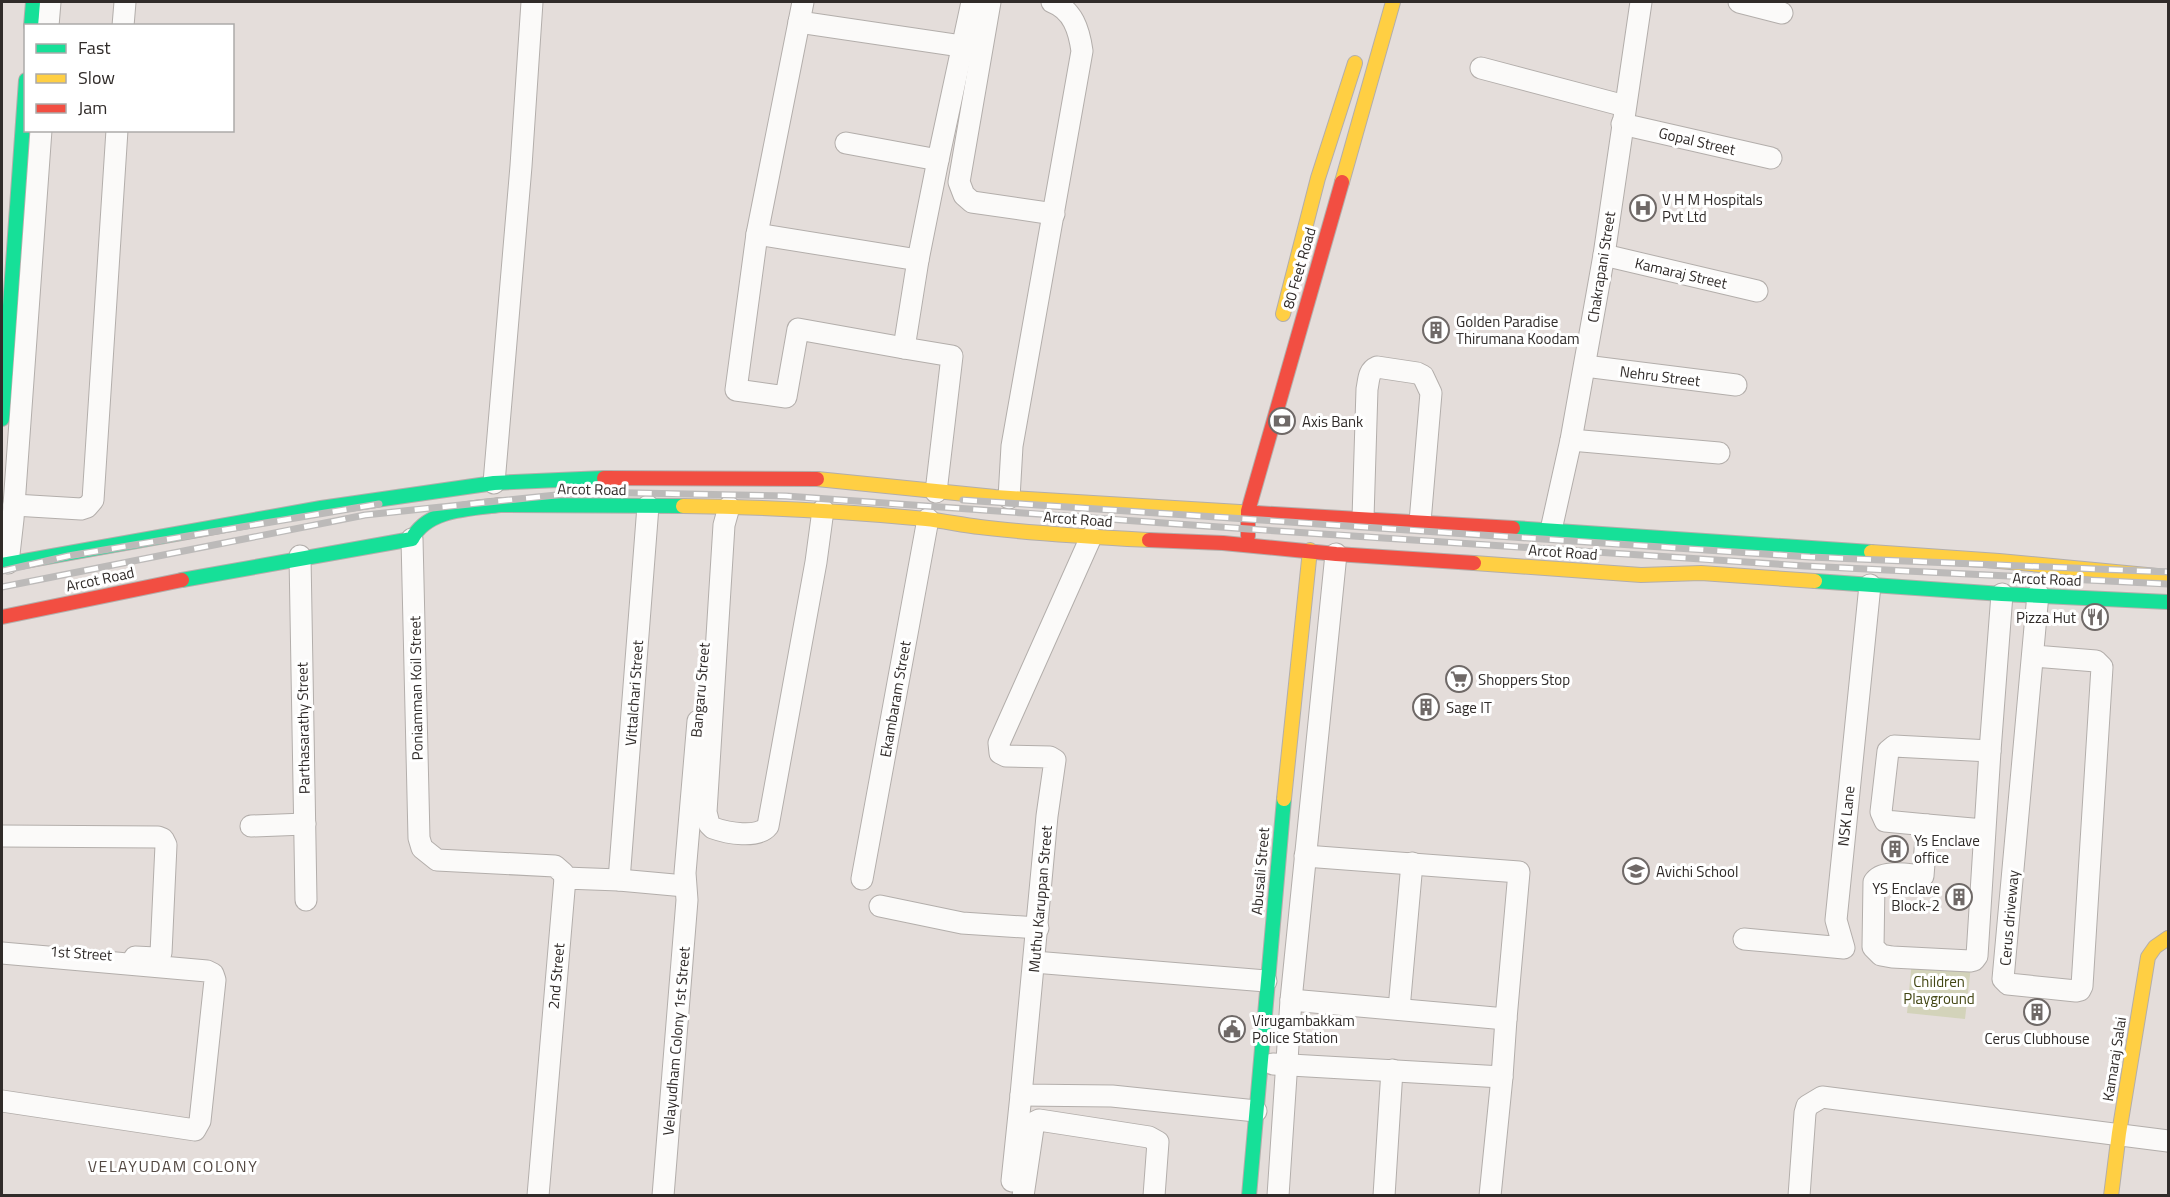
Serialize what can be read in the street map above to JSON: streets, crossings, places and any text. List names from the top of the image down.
{
  "streets": {
    "main road": [
      "80 Feet Road",
      "Arcot Road",
      "Abusali Street",
      "Kamaraj Salai"
    ],
    "street": [
      "Gopal Street",
      "Chakrapani Street",
      "Kamaraj Street",
      "Nehru Street",
      "Poniamman Koil Street",
      "Bangaru Street",
      "Vittalchari Street",
      "Ekambaram Street",
      "Parthasarathy Street",
      "NSK Lane",
      "Muthu Karuppan Street",
      "Cerus driveway",
      "1st Street",
      "2nd Street",
      "Velayudham Colony 1st Street"
    ]
  },
  "crossings": [
    ["Gopal Street", "Chakrapani Street"],
    ["Chakrapani Street", "Kamaraj Street"],
    ["Chakrapani Street", "Nehru Street"],
    ["Chakrapani Street", "Arcot Road"],
    ["80 Feet Road", "Arcot Road"],
    ["Arcot Road", "Poniamman Koil Street"],
    ["Arcot Road", "Bangaru Street"],
    ["Arcot Road", "Vittalchari Street"],
    ["Arcot Road", "Ekambaram Street"],
    ["Arcot Road", "Parthasarathy Street"],
    ["Arcot Road", "NSK Lane"],
    ["Arcot Road", "Abusali Street"],
    ["Arcot Road", "Muthu Karuppan Street"],
    ["Arcot Road", "Cerus driveway"],
    ["Poniamman Koil Street", "2nd Street"],
    ["Bangaru Street", "Velayudham Colony 1st Street"]
  ],
  "districts": ["VELAYUDAM COLONY"],
  "parks": ["Children Playground"],
  "places": {
    "hospital": ["V H M Hospitals Pvt Ltd"],
    "building": [
      "Golden Paradise Thirumana Koodam",
      "Sage IT",
      "Ys Enclave office",
      "YS Enclave Block-2",
      "Cerus Clubhouse"
    ],
    "bank": ["Axis Bank"],
    "restaurant": ["Pizza Hut"],
    "supermarket": ["Shoppers Stop"],
    "school or university": ["Avichi School"],
    "public building": ["Virugambakkam Police Station"]
  },
  "legend": ["Fast", "Slow", "Jam"]
}
